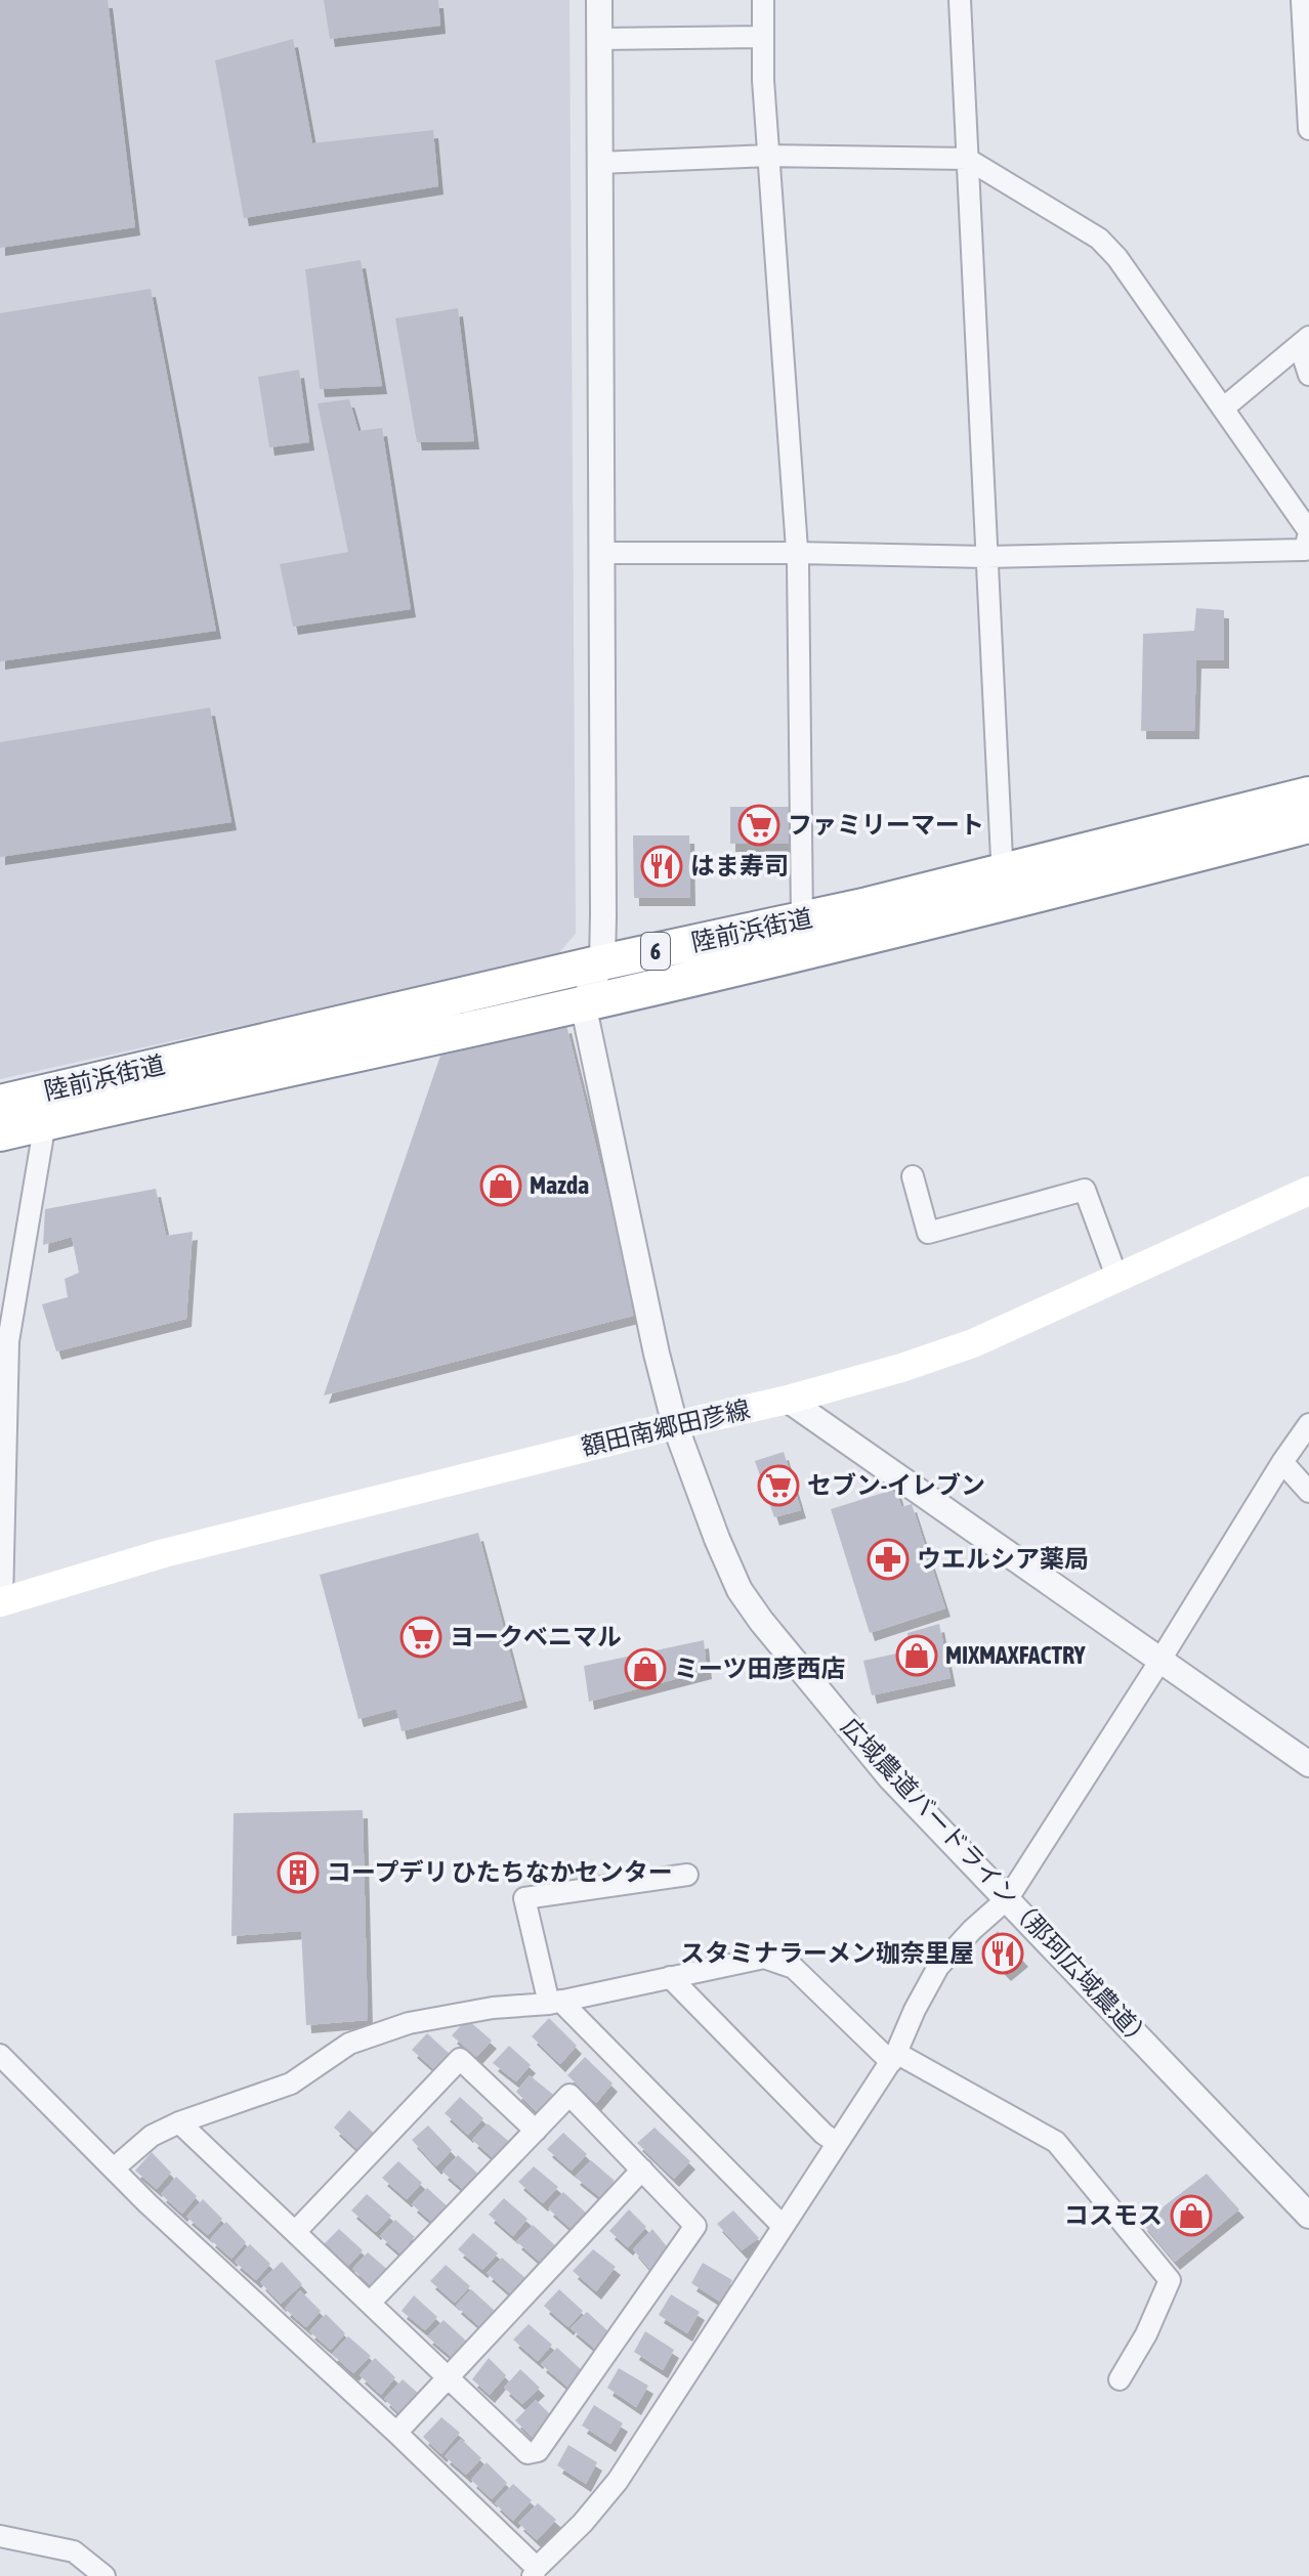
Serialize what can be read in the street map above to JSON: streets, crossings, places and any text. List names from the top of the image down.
{
  "streets": {
    "highway": ["陸前浜街道", "6"],
    "main road": ["額田南郷田彦線"],
    "street": ["広域農道バードライン（那珂広域農道）"]
  },
  "crossings": [
    ["陸前浜街道", "広域農道バードライン（那珂広域農道）"],
    ["額田南郷田彦線", "広域農道バードライン（那珂広域農道）"]
  ],
  "places": {
    "supermarket": ["ファミリーマート", "セブン-イレブン", "ヨークベニマル"],
    "restaurant": ["はま寿司", "スタミナラーメン珈奈里屋"],
    "shop": [
      "Mazda",
      "MIXMAXFACTRY",
      "ミーツ田彦西店",
      "コスモス"
    ],
    "pharmacy": ["ウエルシア薬局"],
    "building": ["コープデリ ひたちなかセンター"]
  }
}
